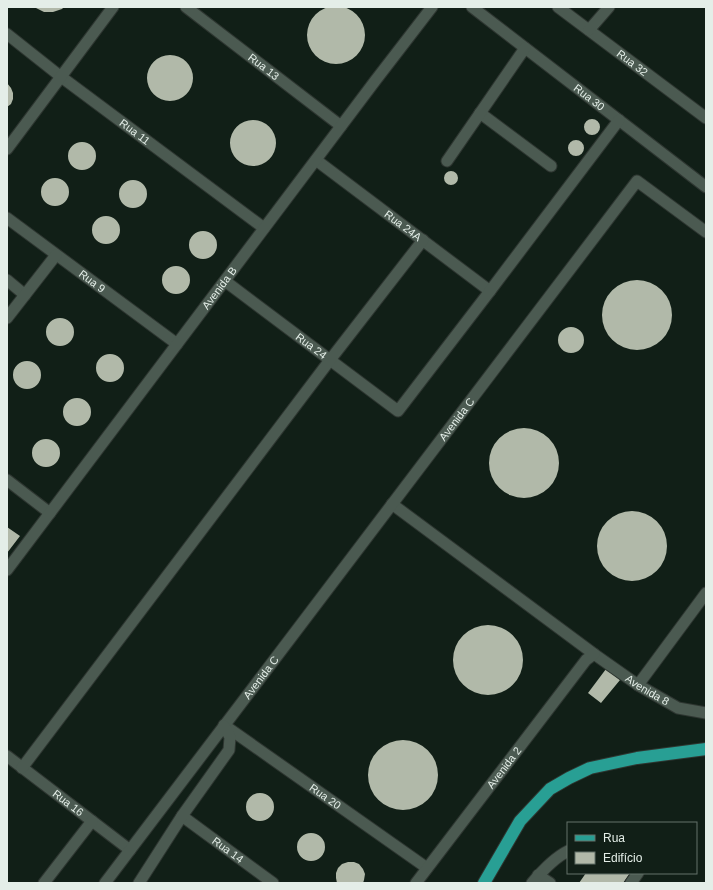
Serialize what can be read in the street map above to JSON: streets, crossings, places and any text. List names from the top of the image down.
{
  "streets": {
    "lane": [
      "Rua 32",
      "Rua 13",
      "Rua 30",
      "Rua 11",
      "Rua 24A",
      "Rua 9",
      "Avenida B",
      "Rua 24",
      "Avenida C",
      "Avenida 8",
      "Avenida 2",
      "Rua 20",
      "Rua 16",
      "Rua 14"
    ]
  },
  "crossings": [
    ["Rua 13", "Avenida B"],
    ["Rua 11", "Avenida B"],
    ["Rua 24A", "Avenida B"],
    ["Rua 24A", "Rua 24"],
    ["Rua 9", "Avenida B"],
    ["Avenida B", "Rua 24"],
    ["Avenida C", "Avenida 8"],
    ["Avenida C", "Rua 20"],
    ["Avenida C", "Rua 16"],
    ["Avenida 8", "Avenida 2"],
    ["Avenida 2", "Rua 20"]
  ],
  "legend": ["Rua", "Edifício"]
}
